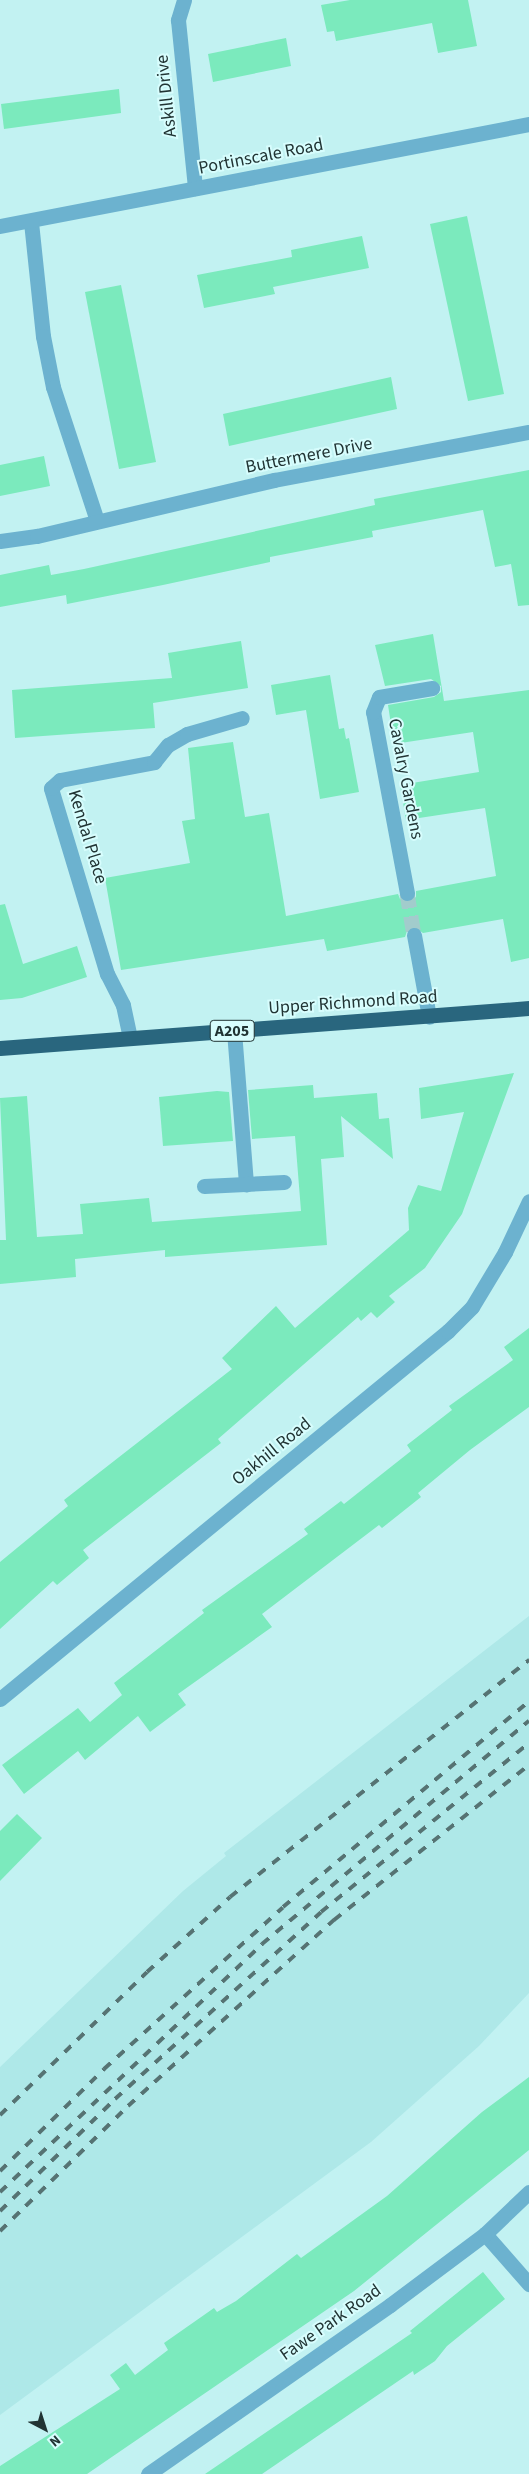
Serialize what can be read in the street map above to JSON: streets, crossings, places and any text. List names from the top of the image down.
{
  "streets": {
    "highway": ["Upper Richmond Road", "A205"],
    "street": [
      "Askill Drive",
      "Portinscale Road",
      "Buttermere Drive",
      "Cavalry Gardens",
      "Kendal Place",
      "Oakhill Road",
      "Fawe Park Road"
    ]
  },
  "crossings": [
    ["Askill Drive", "Portinscale Road"],
    ["Kendal Place", "Upper Richmond Road"]
  ],
  "north": "bottom right"
}
